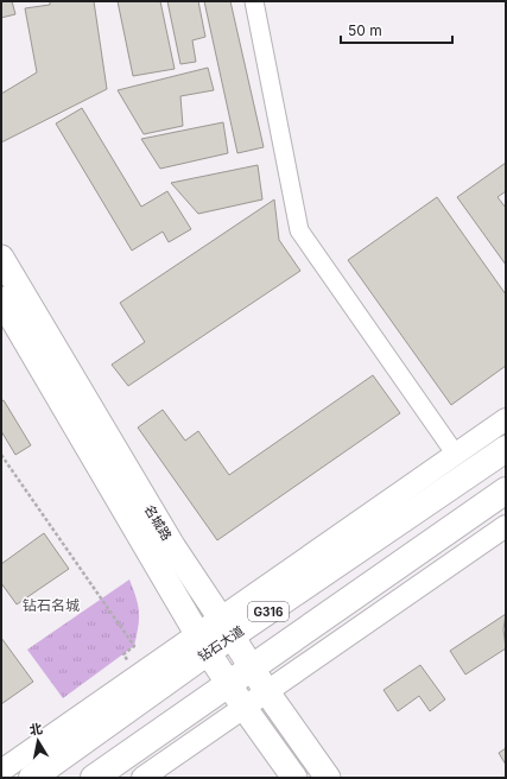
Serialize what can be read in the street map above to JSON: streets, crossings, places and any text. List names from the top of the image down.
{
  "streets": {
    "highway": ["G316", "钻石大道"],
    "main road": ["名城路"]
  },
  "crossings": [
    ["名城路", "G316"],
    ["名城路", "钻石大道"]
  ],
  "districts": ["钻石名城"],
  "scale_bar": "50 m",
  "north": "top"
}
